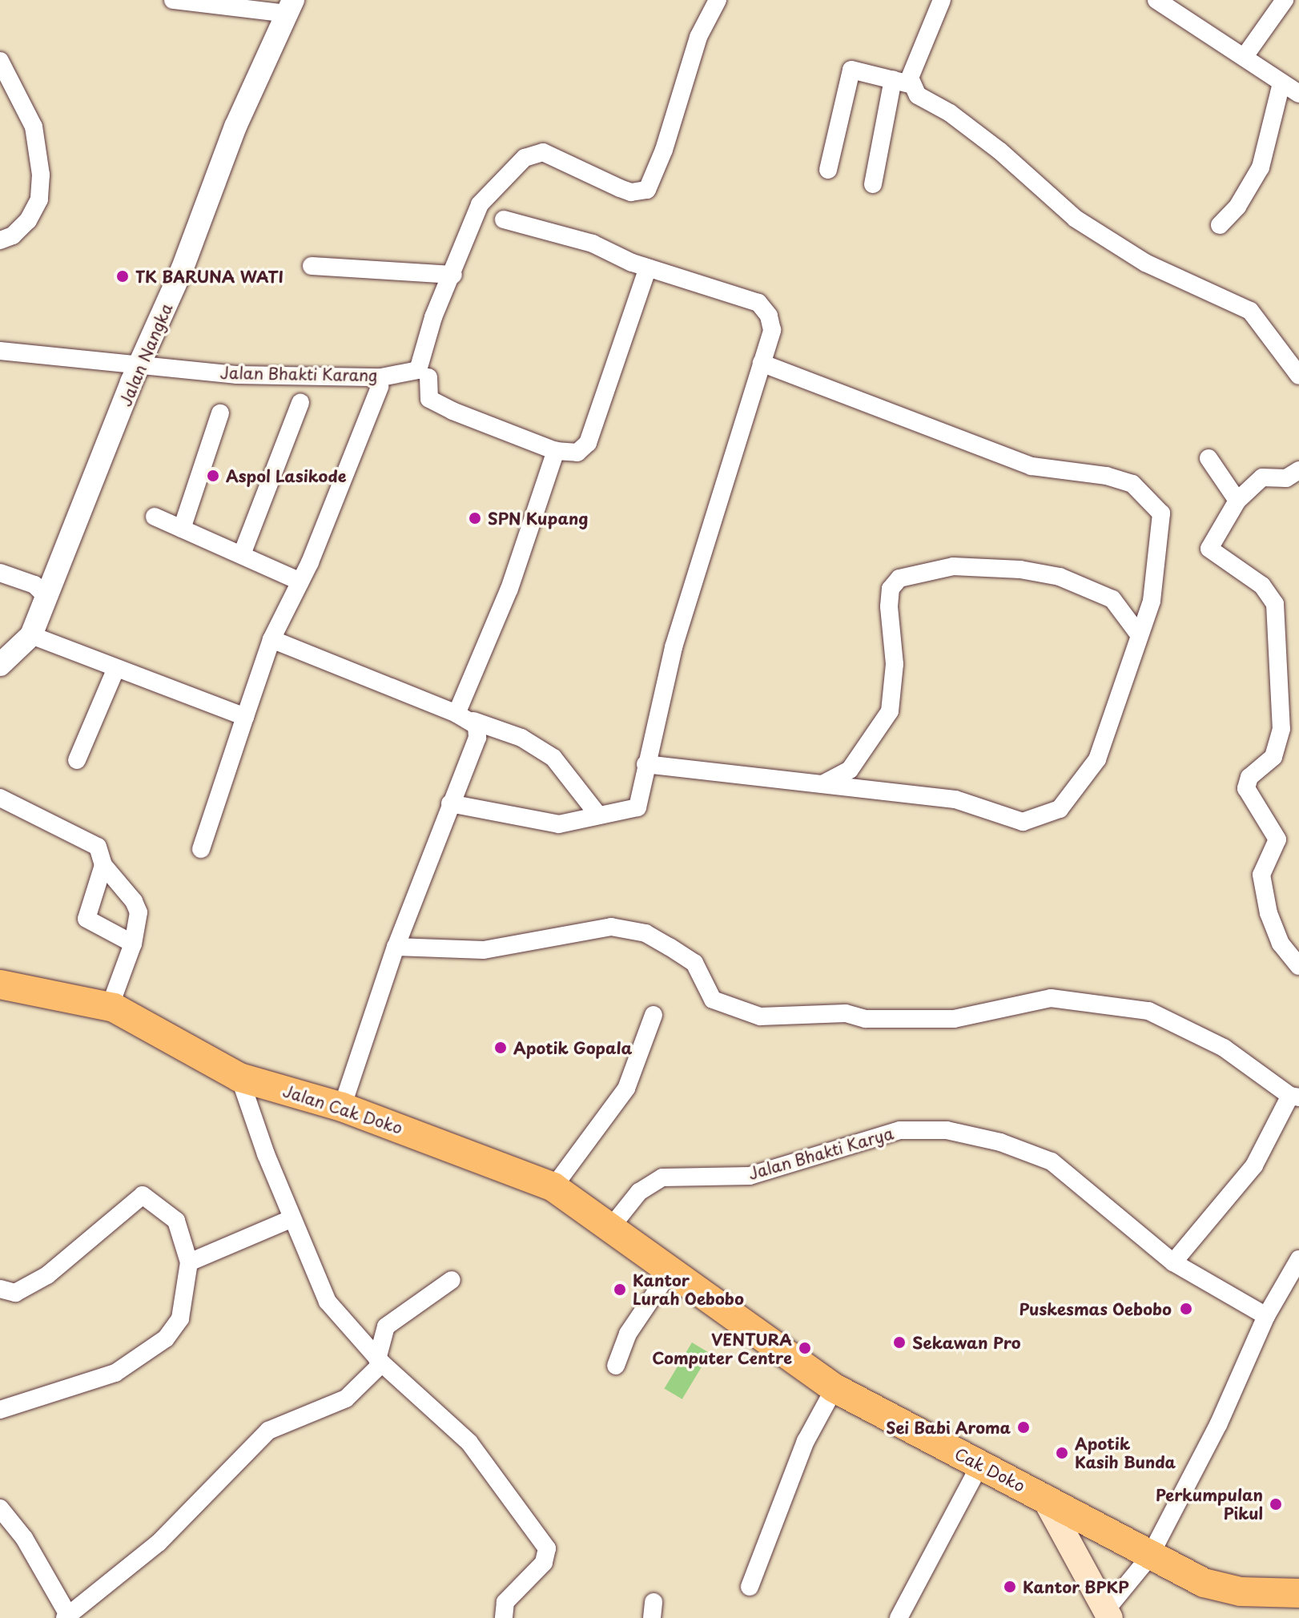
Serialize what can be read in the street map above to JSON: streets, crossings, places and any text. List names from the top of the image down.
{
  "streets": {
    "main road": ["Jalan Cak Doko", "Cak Doko"],
    "street": ["Jalan Nangka", "Jalan Bhakti Karang", "Jalan Bhakti Karya"]
  },
  "crossings": [
    ["Jalan Nangka", "Jalan Bhakti Karang"],
    ["Jalan Cak Doko", "Jalan Bhakti Karya"],
    ["Jalan Cak Doko", "Cak Doko"]
  ],
  "places": [
    "TK BARUNA WATI",
    "Aspol Lasikode",
    "SPN Kupang",
    "Apotik Gopala",
    "Kantor Lurah Oebobo",
    "Puskesmas Oebobo",
    "Sekawan Pro",
    "VENTURA Computer Centre",
    "Sei Babi Aroma",
    "Apotik Kasih Bunda",
    "Perkumpulan Pikul",
    "Kantor BPKP"
  ]
}
